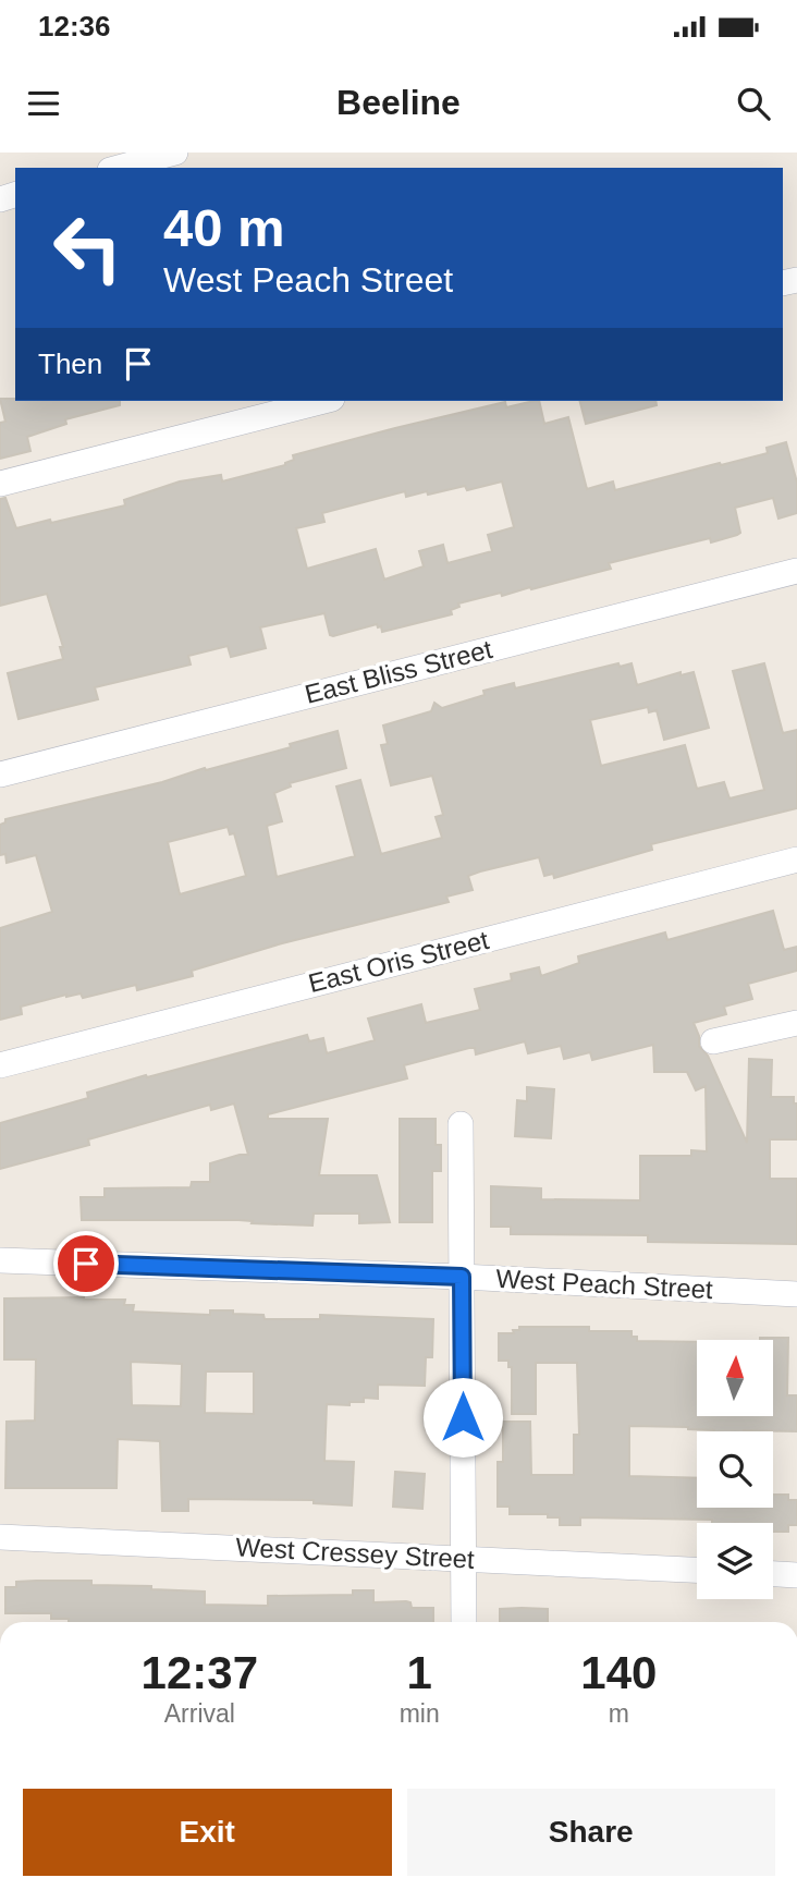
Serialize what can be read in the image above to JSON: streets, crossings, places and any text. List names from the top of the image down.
{
  "streets": {
    "street": [
      "East Bliss Street",
      "East Oris Street",
      "West Peach Street",
      "West Cressey Street"
    ]
  },
  "north": "top",
  "page": {
    "status": "12:36",
    "header": "Beeline",
    "turn": ["40 m", "West Peach Street"],
    "then": "Then",
    "eta": [
      "12:37",
      "Arrival",
      "1",
      "min",
      "140",
      "m"
    ],
    "buttons": ["Exit", "Share"]
  }
}
